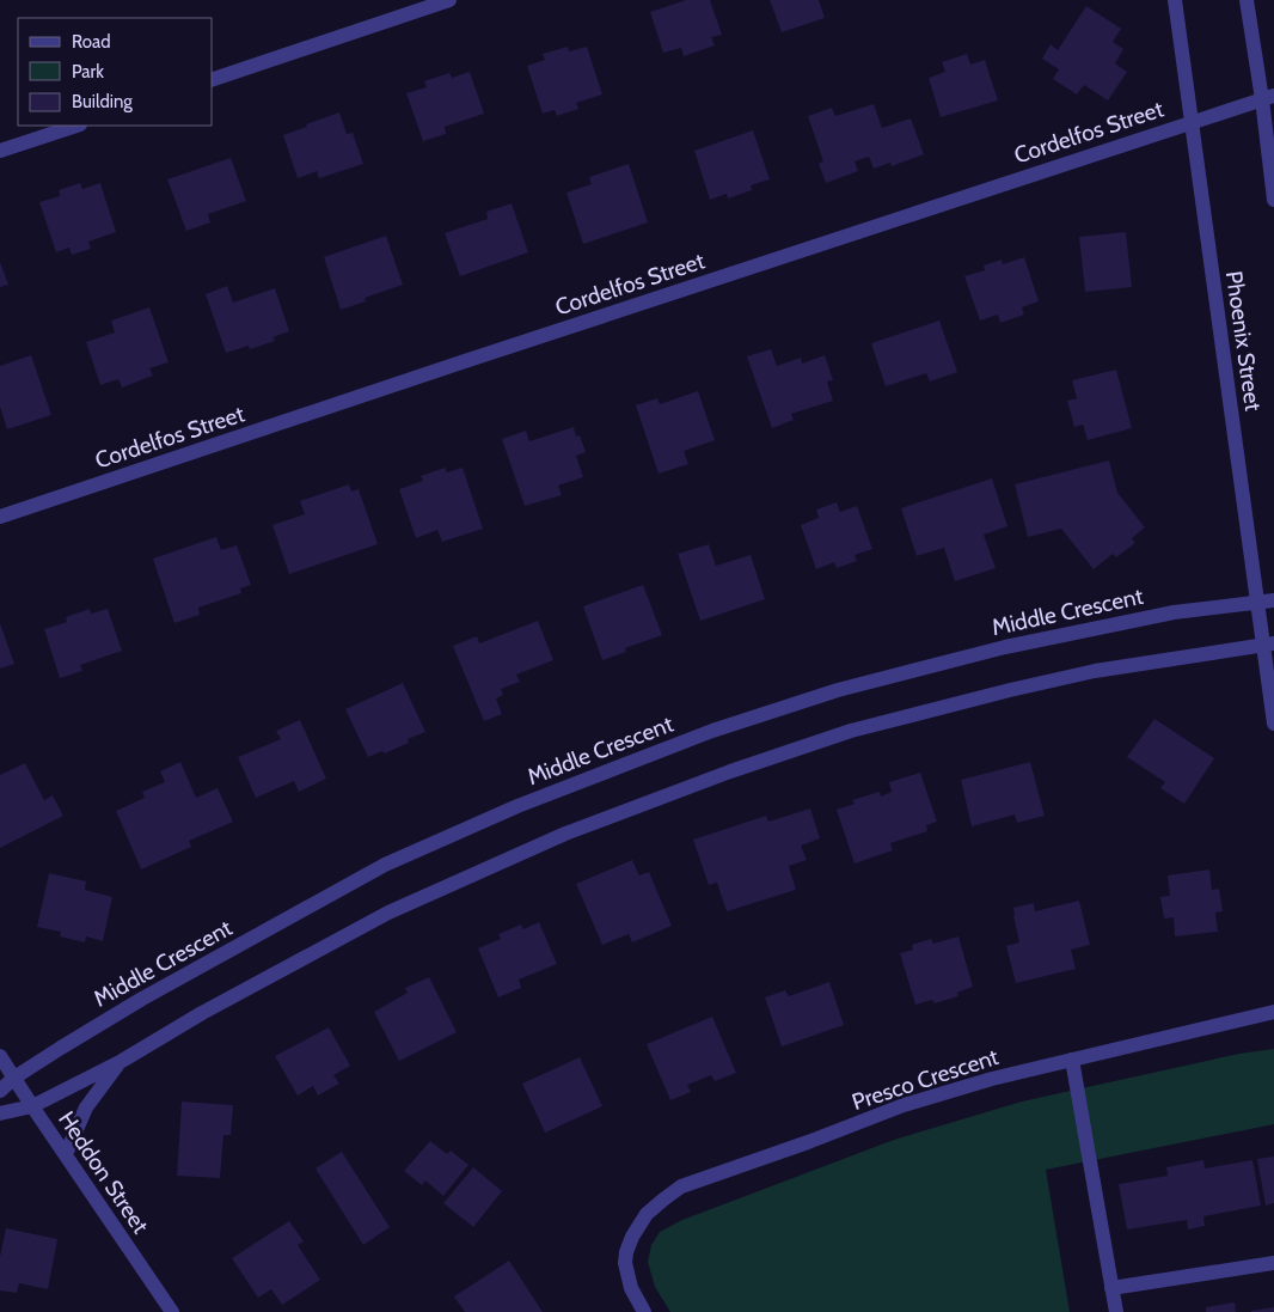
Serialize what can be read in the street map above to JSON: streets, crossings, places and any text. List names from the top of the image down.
{
  "streets": {
    "street": [
      "Cordelfos Street",
      "Phoenix Street",
      "Middle Crescent",
      "Presco Crescent",
      "Heddon Street"
    ]
  },
  "crossings": [
    ["Cordelfos Street", "Phoenix Street"],
    ["Phoenix Street", "Middle Crescent"],
    ["Middle Crescent", "Heddon Street"]
  ],
  "legend": ["Road", "Park", "Building"]
}
